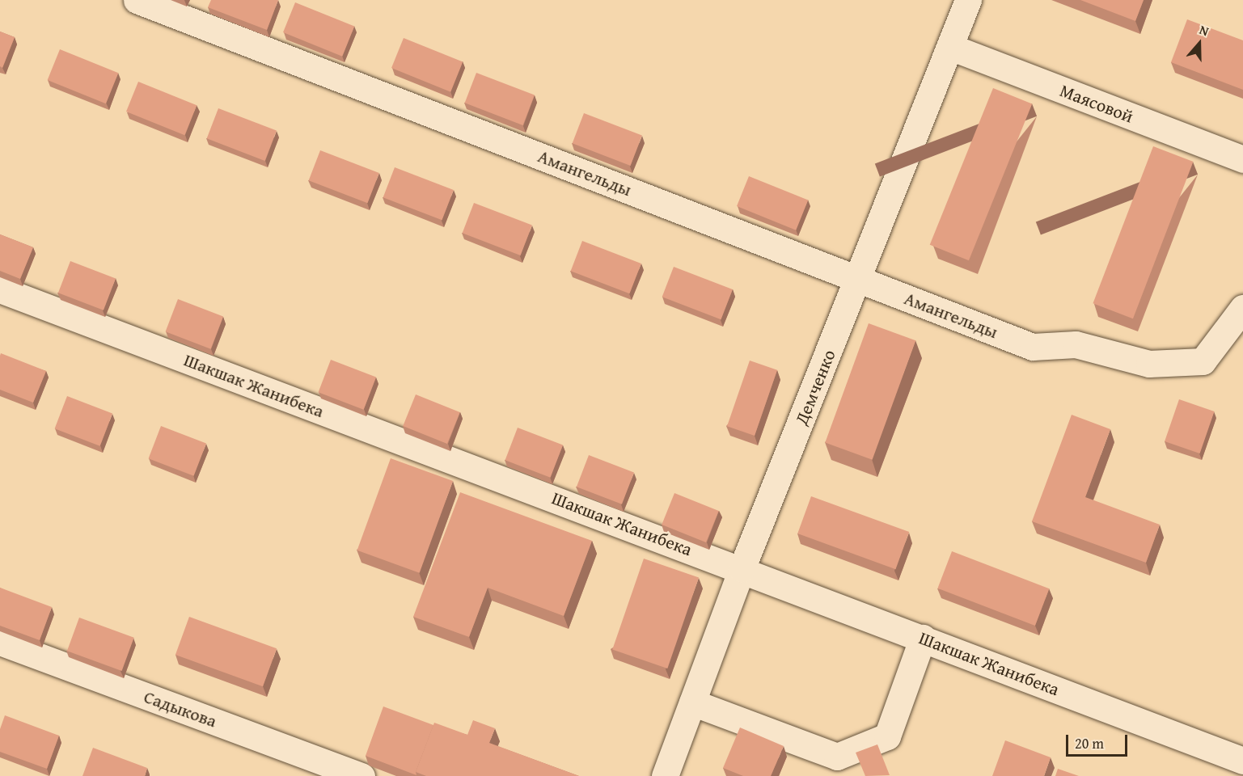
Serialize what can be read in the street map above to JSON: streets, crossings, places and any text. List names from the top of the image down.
{
  "streets": {
    "street": [
      "Маясовой",
      "Амангельды",
      "Шакшак Жанибека",
      "Демченко",
      "Садыкова"
    ]
  },
  "crossings": [
    ["Маясовой", "Демченко"],
    ["Амангельды", "Демченко"],
    ["Шакшак Жанибека", "Демченко"]
  ],
  "scale_bar": "20 m",
  "north": "top"
}
